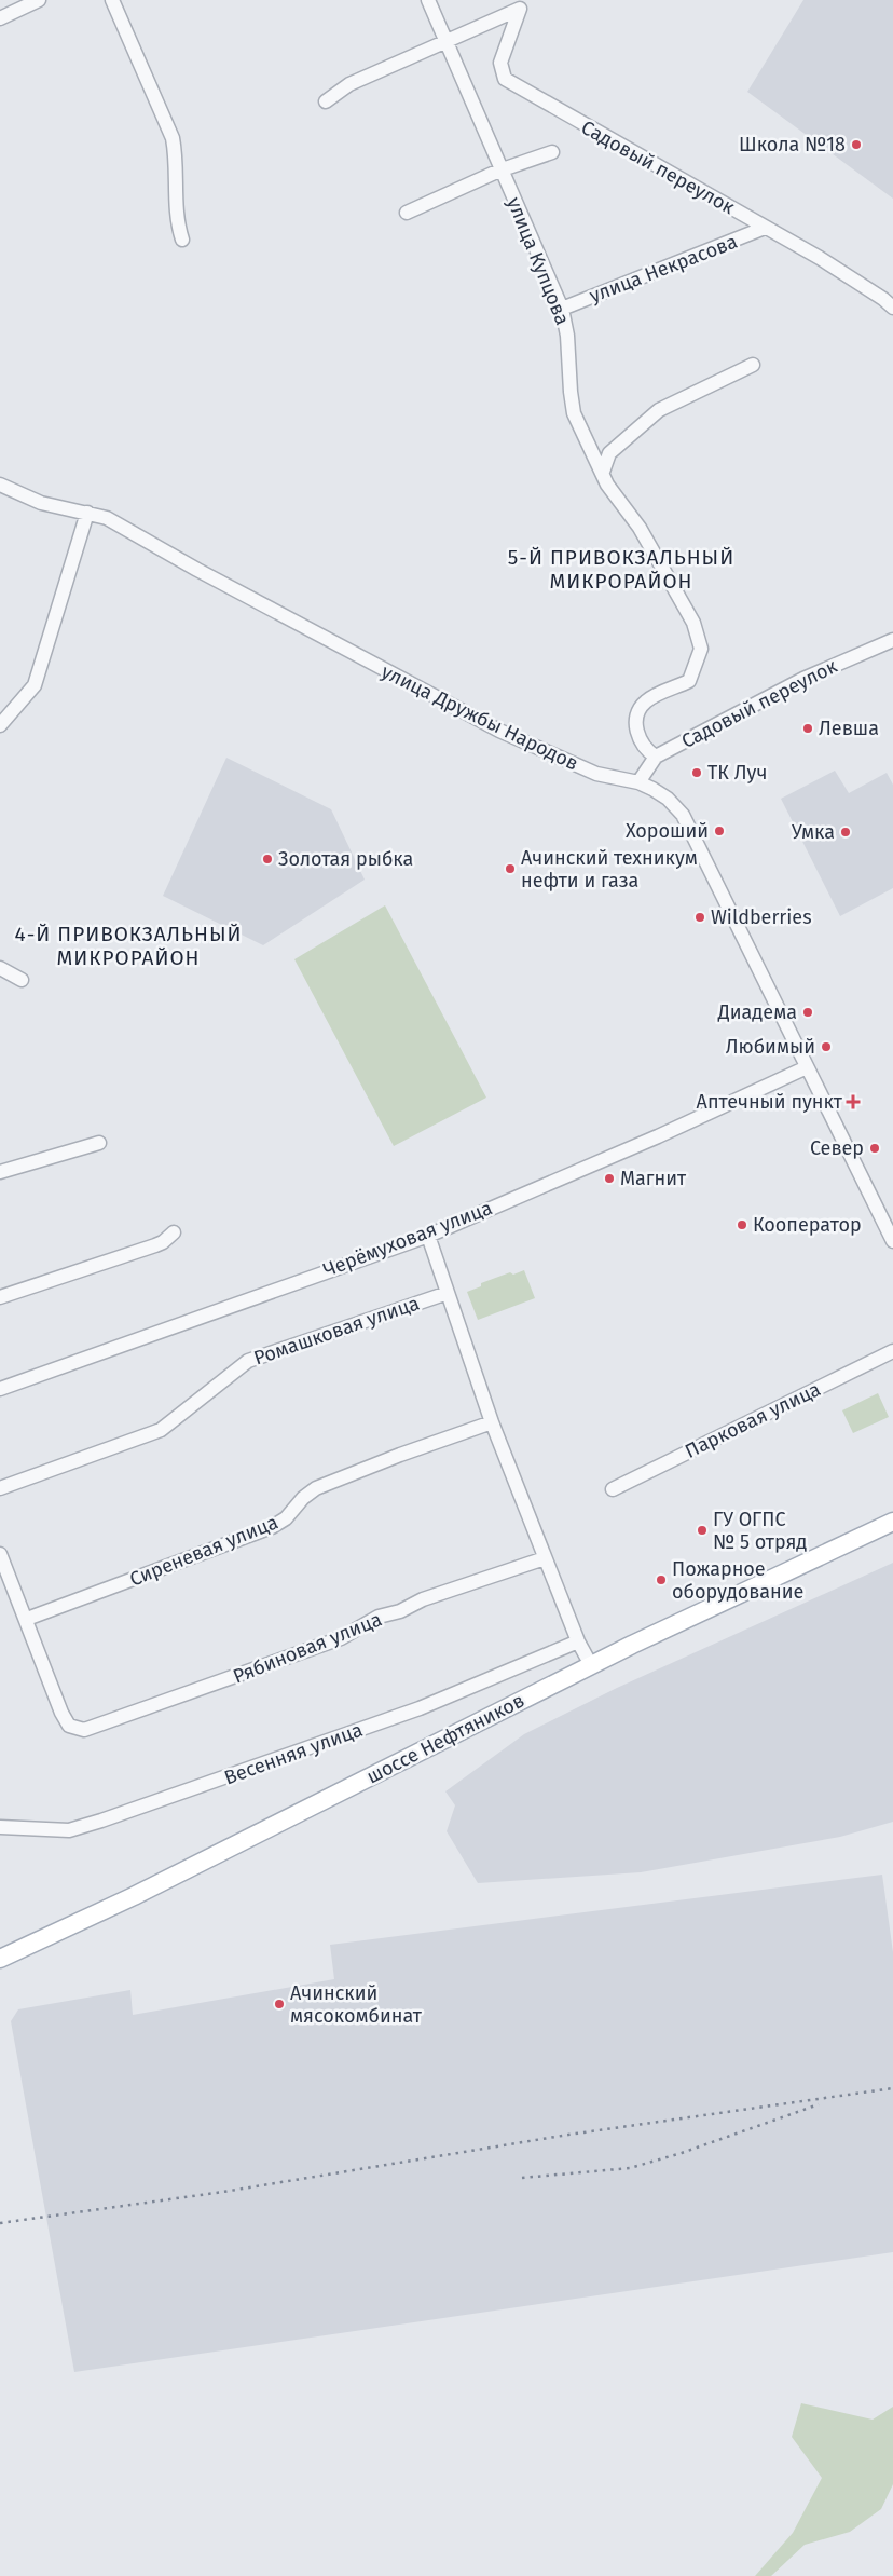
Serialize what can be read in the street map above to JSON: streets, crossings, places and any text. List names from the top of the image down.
{
  "streets": {
    "main road": ["шоссе Нефтяников"],
    "street": [
      "Садовый переулок",
      "улица Купцова",
      "улица Некрасова",
      "улица Дружбы Народов",
      "Черёмуховая улица",
      "Ромашковая улица",
      "Парковая улица",
      "Сиреневая улица",
      "Рябиновая улица",
      "Весенняя улица"
    ]
  },
  "crossings": [
    ["Садовый переулок", "улица Купцова"],
    ["Садовый переулок", "улица Некрасова"],
    ["Садовый переулок", "улица Дружбы Народов"],
    ["улица Купцова", "улица Некрасова"],
    ["улица Дружбы Народов", "Черёмуховая улица"],
    ["Сиреневая улица", "Рябиновая улица"]
  ],
  "districts": ["5-Й ПРИВОКЗАЛЬНЫЙ МИКРОРАЙОН", "4-Й ПРИВОКЗАЛЬНЫЙ МИКРОРАЙОН"],
  "places": {
    "other": [
      "Школа №18",
      "Левша",
      "ТК Луч",
      "Хороший",
      "Умка",
      "Золотая рыбка",
      "Ачинский техникум нефти и газа",
      "Wildberries",
      "Диадема",
      "Любимый",
      "Север",
      "Магнит",
      "Кооператор",
      "ГУ ОГПС № 5 отряд",
      "Пожарное оборудование",
      "Ачинский мясокомбинат"
    ],
    "health": ["Аптечный пункт"]
  }
}
